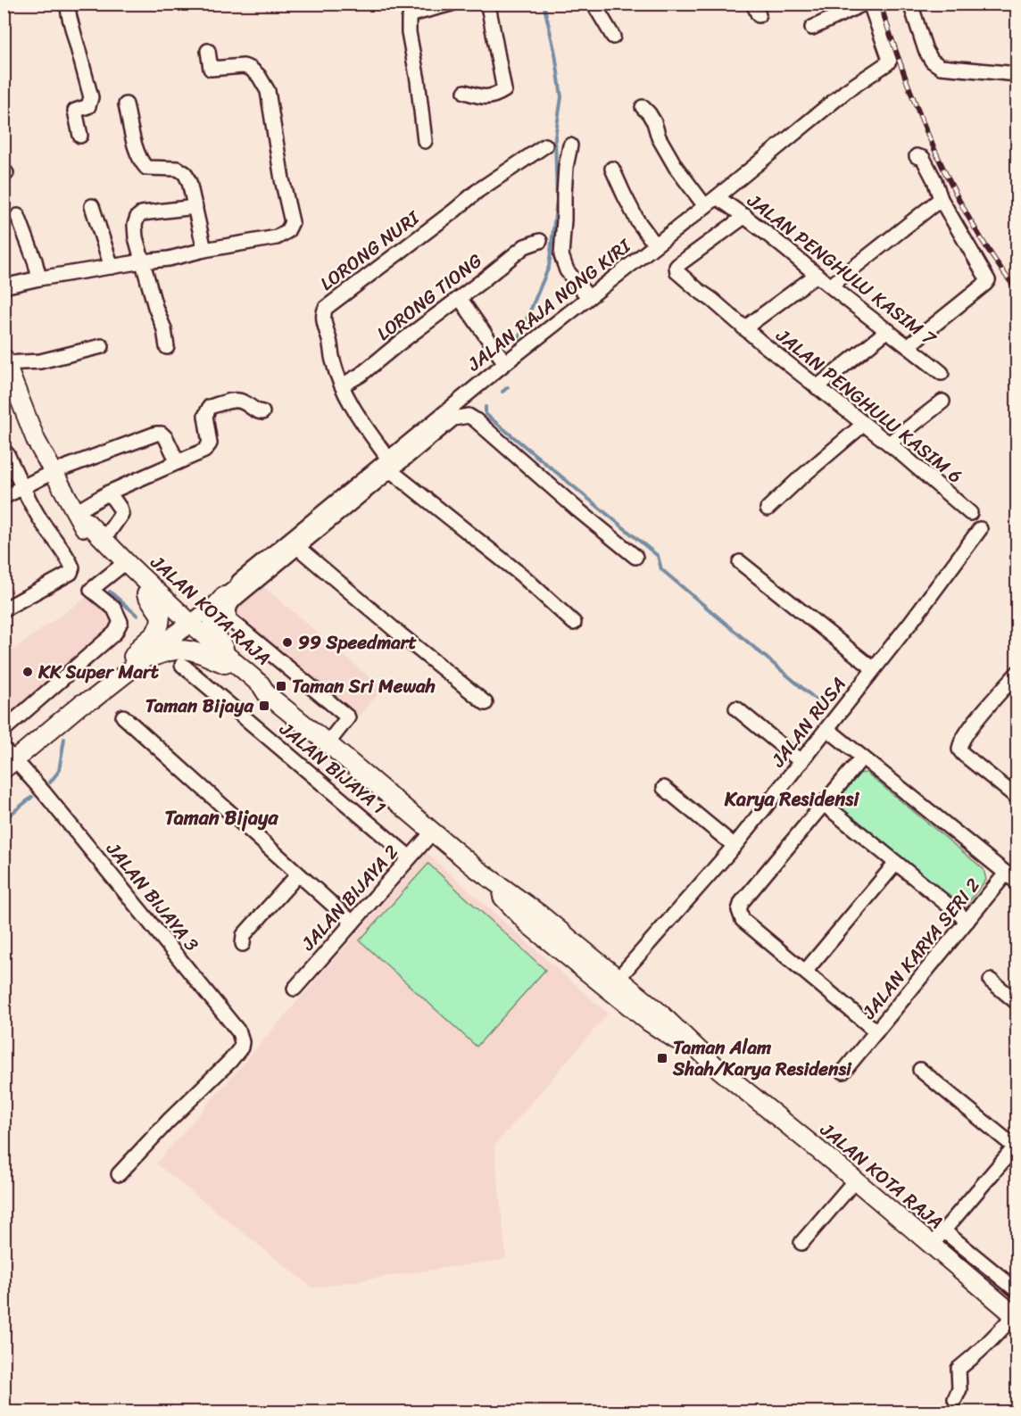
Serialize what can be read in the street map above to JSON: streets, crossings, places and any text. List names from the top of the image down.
{
  "streets": {
    "main road": ["JALAN KOTA RAJA"],
    "street": [
      "LORONG NURI",
      "JALAN PENGHULU KASIM 7",
      "LORONG TIONG",
      "JALAN RAJA NONG KIRI",
      "JALAN PENGHULU KASIM 6",
      "JALAN RUSA",
      "JALAN BIJAYA 1",
      "JALAN BIJAYA 3",
      "JALAN BIJAYA 2",
      "JALAN KARYA SERI 2"
    ]
  },
  "crossings": [
    ["LORONG NURI", "LORONG TIONG"],
    ["LORONG NURI", "JALAN RAJA NONG KIRI"],
    ["JALAN PENGHULU KASIM 7", "JALAN RAJA NONG KIRI"],
    ["JALAN PENGHULU KASIM 7", "JALAN PENGHULU KASIM 6"],
    ["JALAN RAJA NONG KIRI", "JALAN KOTA RAJA"],
    ["JALAN KOTA RAJA", "JALAN RUSA"],
    ["JALAN KOTA RAJA", "JALAN BIJAYA 2"],
    ["JALAN BIJAYA 1", "JALAN BIJAYA 2"]
  ],
  "districts": ["Karya Residensi", "Taman Bijaya"],
  "places": {
    "other": ["99 Speedmart", "KK Super Mart"],
    "transit": ["Taman Sri Mewah", "Taman Bijaya", "Taman Alam Shah/Karya Residensi"]
  }
}
